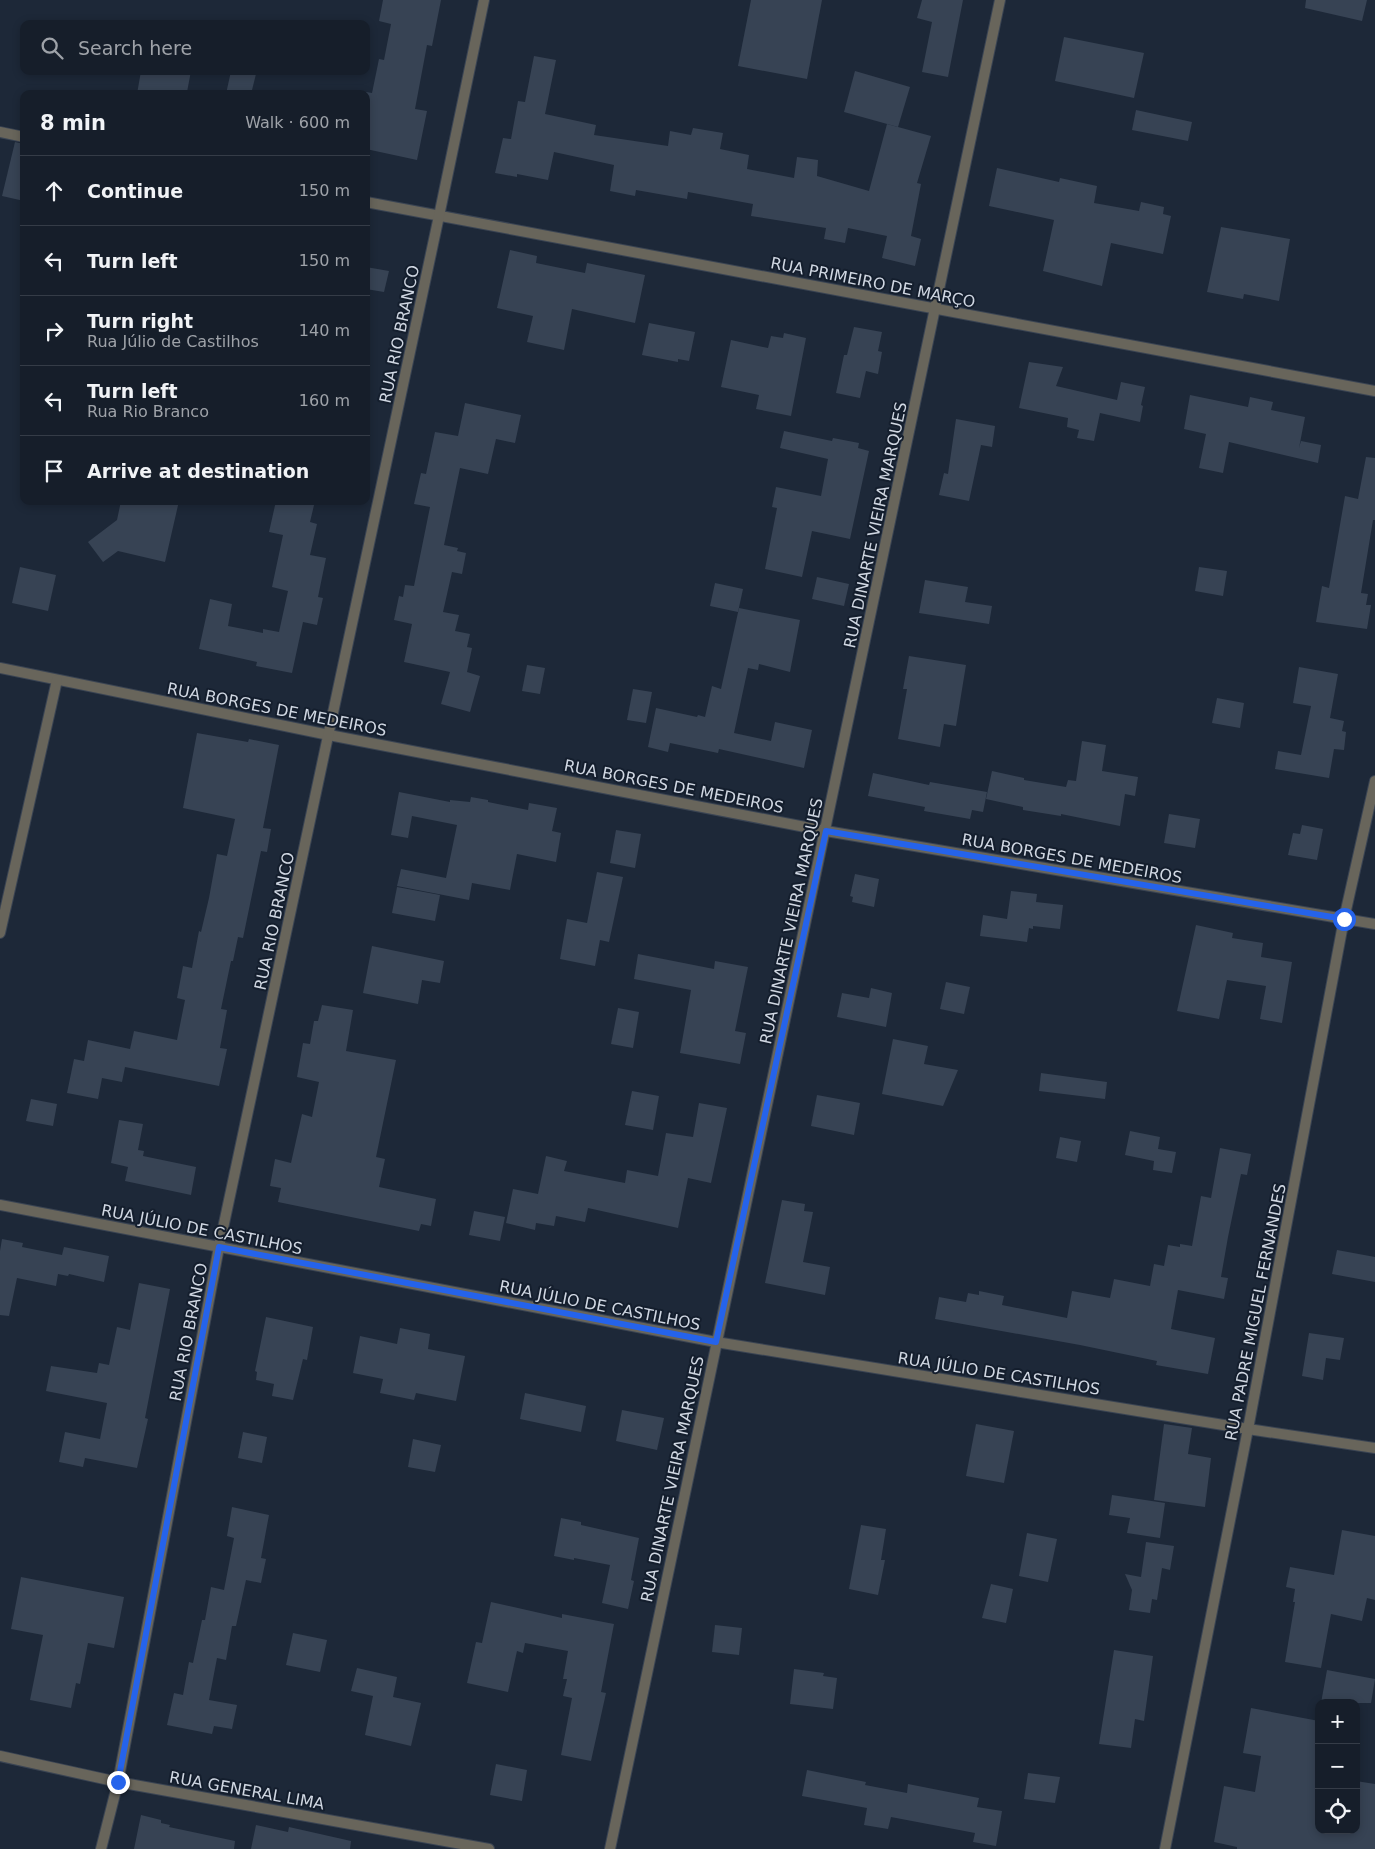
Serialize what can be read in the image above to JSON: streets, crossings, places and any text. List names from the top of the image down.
{
  "streets": {
    "street": [
      "RUA PRIMEIRO DE MARÇO",
      "RUA RIO BRANCO",
      "RUA DINARTE VIEIRA MARQUES",
      "RUA BORGES DE MEDEIROS",
      "RUA JÚLIO DE CASTILHOS",
      "RUA PADRE MIGUEL FERNANDES",
      "RUA GENERAL LIMA"
    ]
  },
  "crossings": [
    ["RUA PRIMEIRO DE MARÇO", "RUA RIO BRANCO"],
    ["RUA PRIMEIRO DE MARÇO", "RUA DINARTE VIEIRA MARQUES"],
    ["RUA RIO BRANCO", "RUA BORGES DE MEDEIROS"],
    ["RUA RIO BRANCO", "RUA JÚLIO DE CASTILHOS"],
    ["RUA RIO BRANCO", "RUA GENERAL LIMA"],
    ["RUA DINARTE VIEIRA MARQUES", "RUA BORGES DE MEDEIROS"],
    ["RUA DINARTE VIEIRA MARQUES", "RUA JÚLIO DE CASTILHOS"],
    ["RUA BORGES DE MEDEIROS", "RUA PADRE MIGUEL FERNANDES"],
    ["RUA JÚLIO DE CASTILHOS", "RUA PADRE MIGUEL FERNANDES"]
  ],
  "page": {
    "search": "Search here",
    "heading": ["8 min", "Walk · 600 m"],
    "list": [
      ["Continue", "150 m"],
      ["Turn left", "150 m"],
      ["Turn right", "Rua Júlio de Castilhos", "140 m"],
      ["Turn left", "Rua Rio Branco", "160 m"],
      "Arrive at destination"
    ],
    "map_buttons": ["+", "−"]
  }
}
